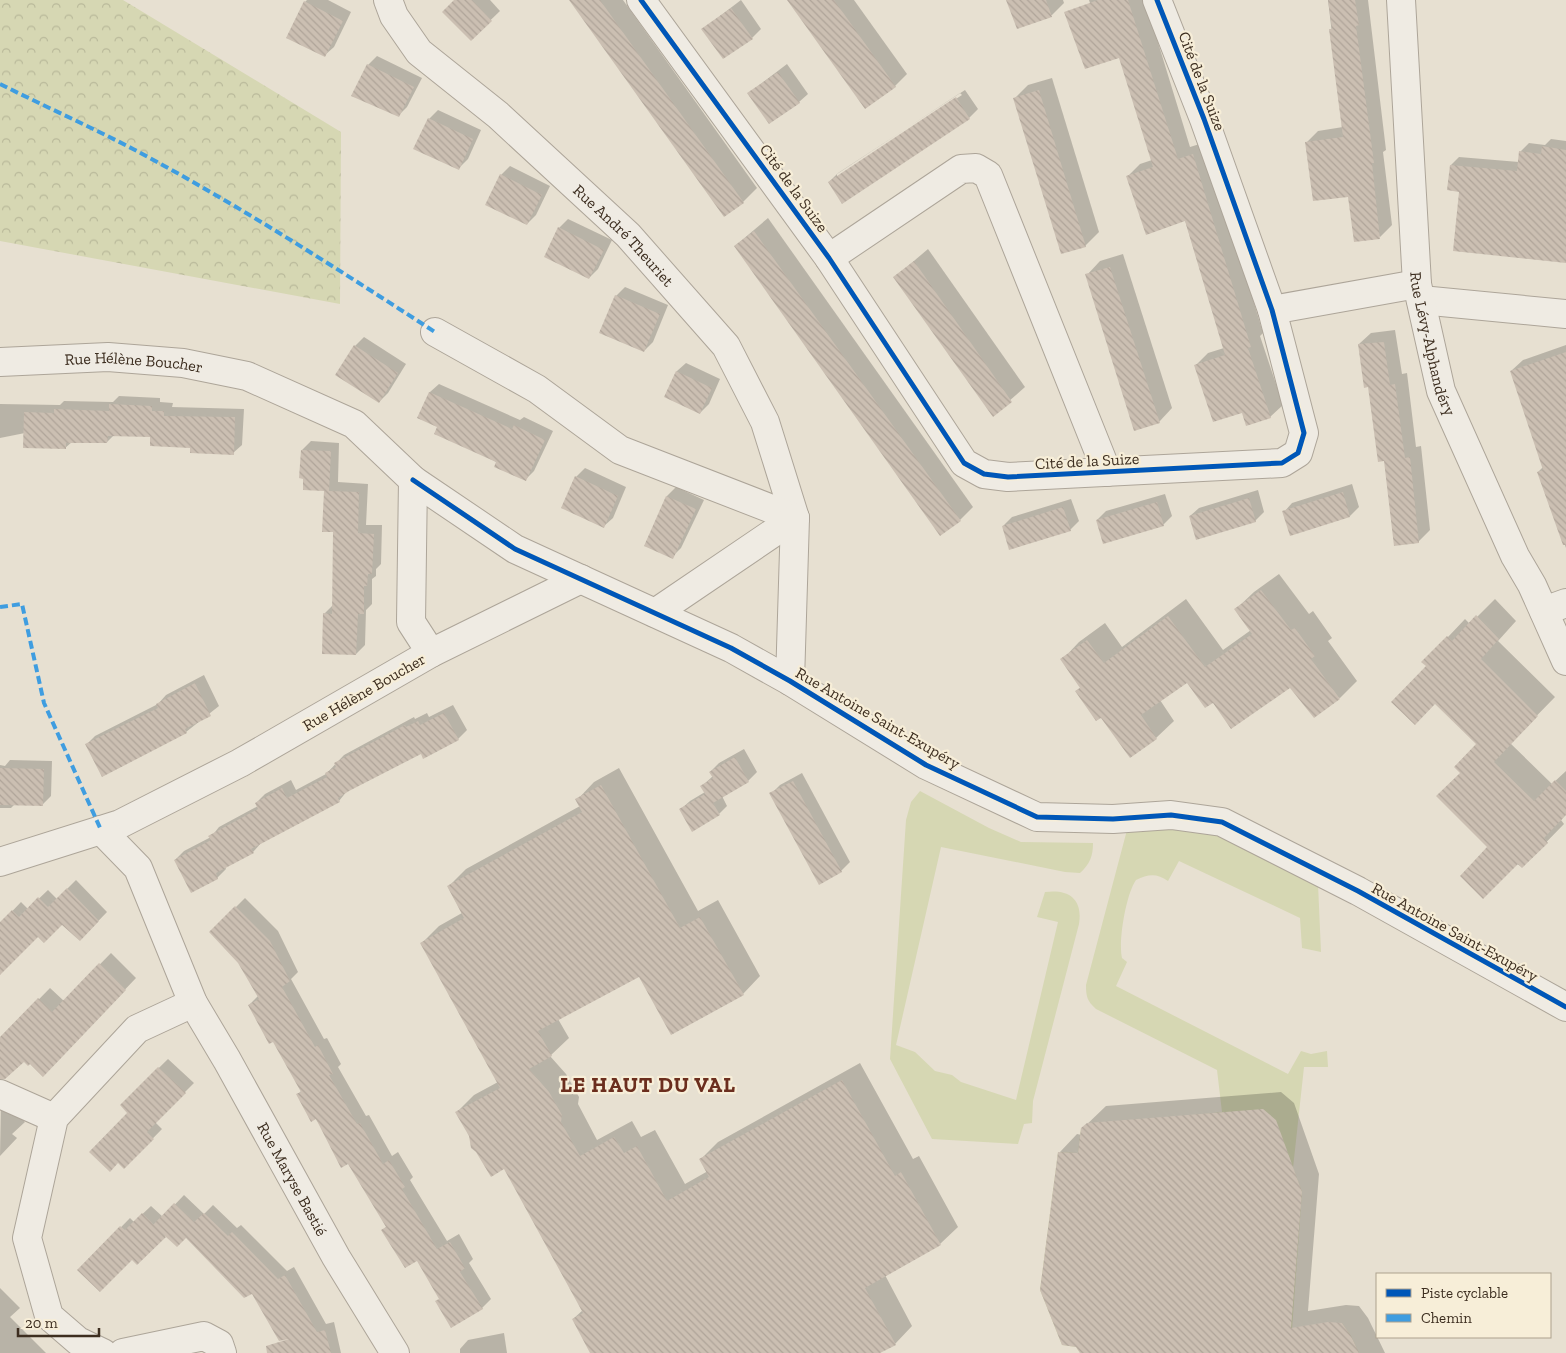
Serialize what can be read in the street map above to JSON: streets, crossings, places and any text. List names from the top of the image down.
{
  "streets": {
    "street": [
      "Cité de la Suize",
      "Rue André Theuriet",
      "Rue Lévy-Alphandéry",
      "Rue Hélène Boucher",
      "Rue Antoine Saint-Exupéry",
      "Rue Maryse Bastié"
    ]
  },
  "crossings": [
    ["Rue André Theuriet", "Rue Antoine Saint-Exupéry"],
    ["Rue Hélène Boucher", "Rue Antoine Saint-Exupéry"],
    ["Rue Hélène Boucher", "Rue Maryse Bastié"]
  ],
  "districts": ["LE HAUT DU VAL"],
  "legend": ["Piste cyclable", "Chemin"],
  "scale_bar": "20 m"
}
